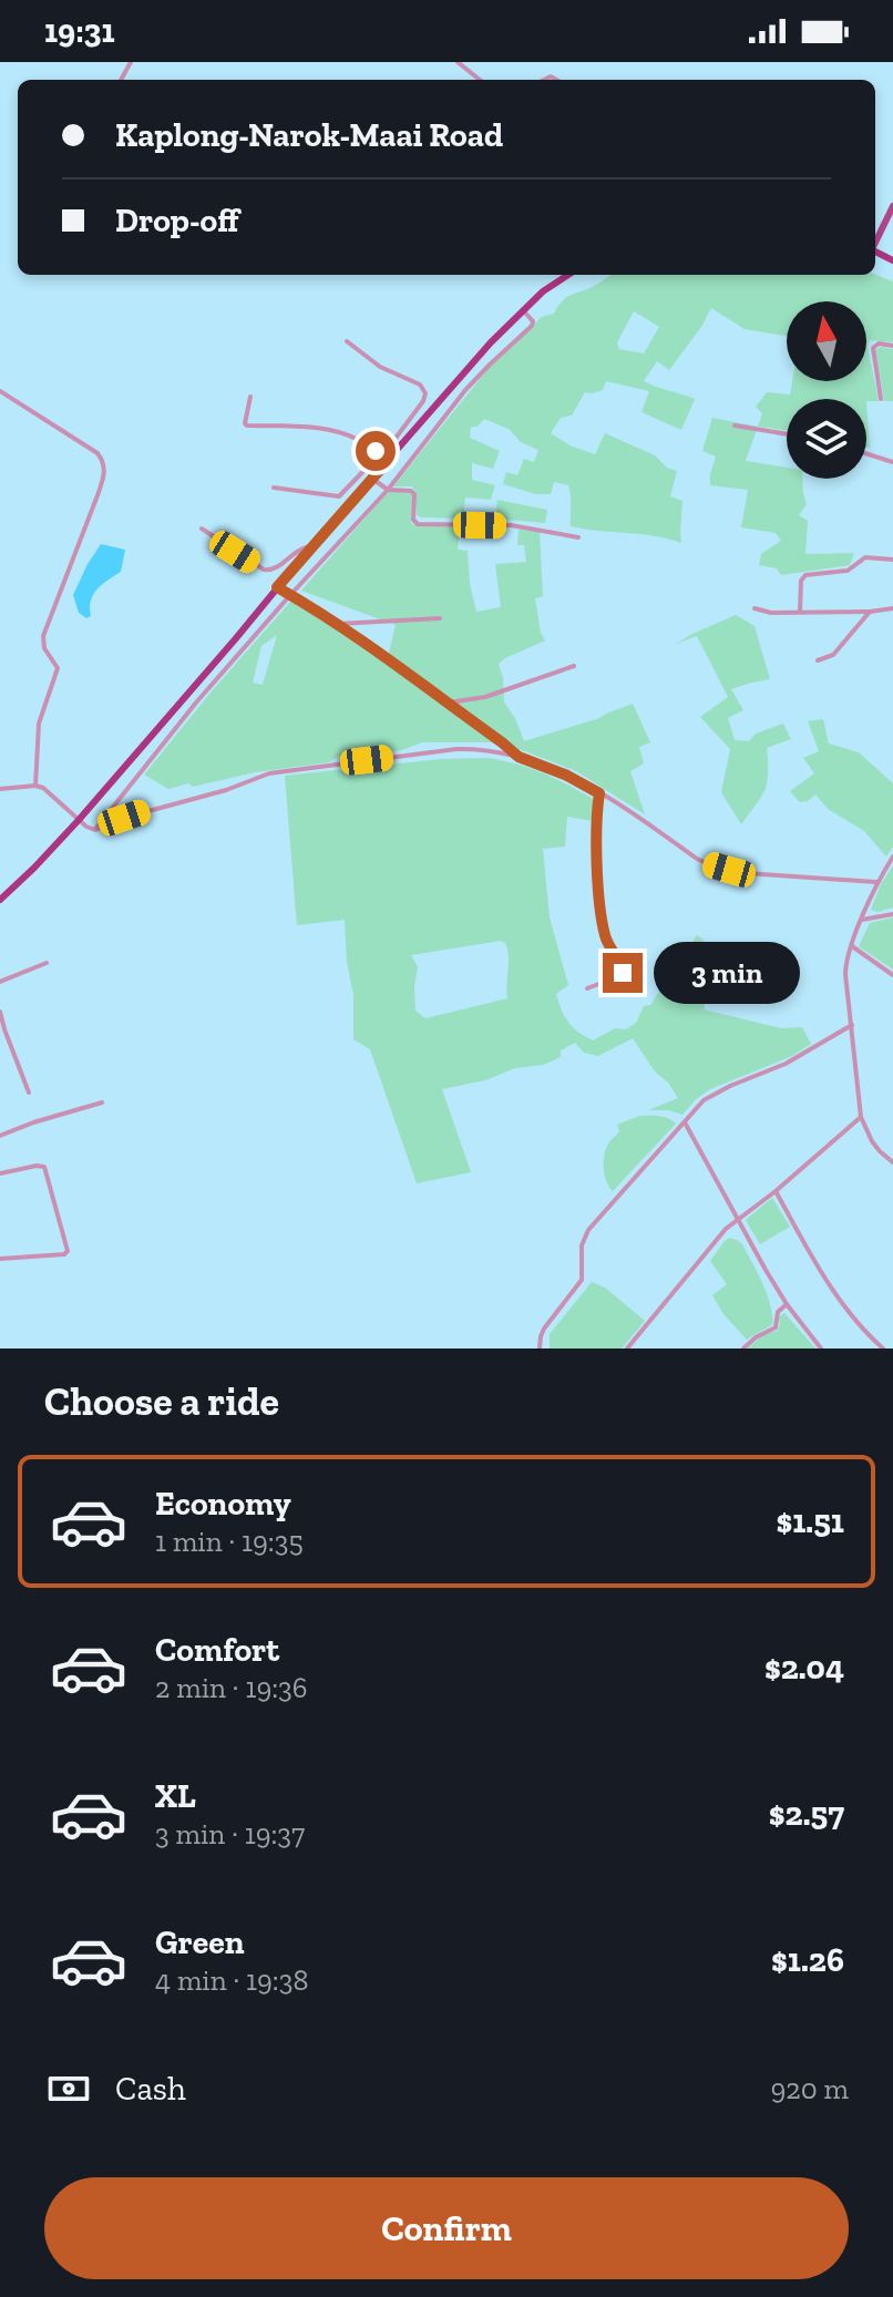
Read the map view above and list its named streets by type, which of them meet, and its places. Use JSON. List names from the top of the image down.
{
  "north": "top",
  "page": {
    "status": "19:31",
    "banner": ["Kaplong-Narok-Maai Road", "Drop-off"],
    "bubble": "3 min",
    "heading": "Choose a ride",
    "list": [
      {
        "name": "Economy",
        "note": "1 min · 19:35",
        "value": "$1.51"
      },
      {
        "name": "Comfort",
        "note": "2 min · 19:36",
        "value": "$2.04"
      },
      {
        "name": "XL",
        "note": "3 min · 19:37",
        "value": "$2.57"
      },
      {
        "name": "Green",
        "note": "4 min · 19:38",
        "value": "$1.26"
      }
    ],
    "pay": ["Cash", "920 m"],
    "buttons": "Confirm"
  }
}
